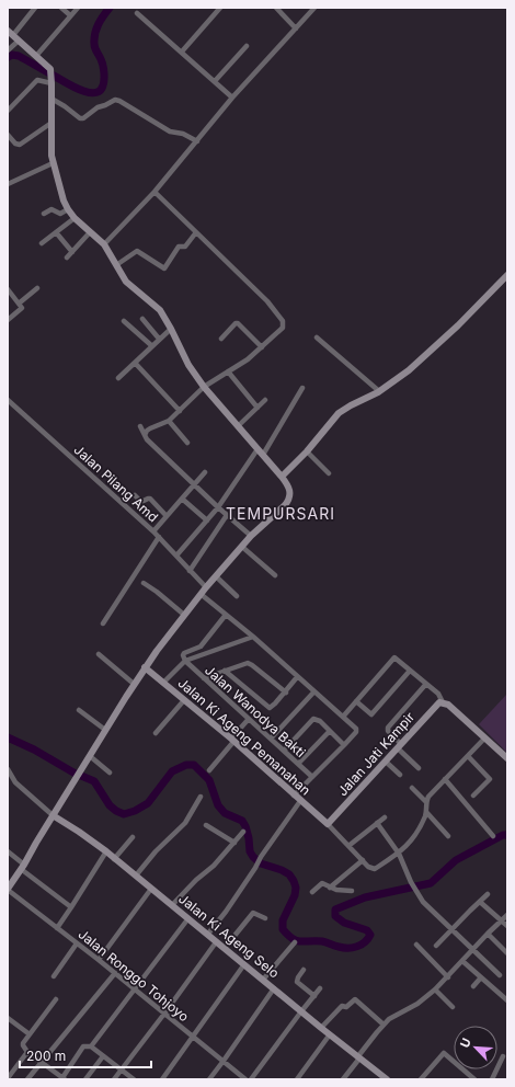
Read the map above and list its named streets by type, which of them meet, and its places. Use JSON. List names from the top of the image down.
{
  "streets": {
    "street": [
      "Jalan Pilang Amd",
      "Jalan Wanodya Bakti",
      "Jalan Ki Ageng Pemanahan",
      "Jalan Jati Kampir",
      "Jalan Ki Ageng Selo",
      "Jalan Ronggo Tohjoyo"
    ]
  },
  "crossings": [
    ["Jalan Ki Ageng Pemanahan", "Jalan Jati Kampir"]
  ],
  "districts": ["TEMPURSARI"],
  "scale_bar": "200 m",
  "north": "top left"
}
